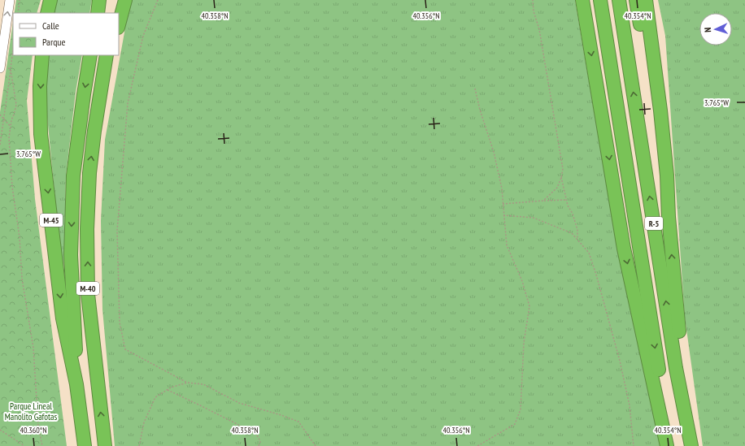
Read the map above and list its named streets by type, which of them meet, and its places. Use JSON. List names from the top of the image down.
{
  "streets": {
    "highway": ["M-45", "R-5", "M-40"]
  },
  "crossings": [
    ["M-45", "M-40"]
  ],
  "parks": ["Parque Lineal Manolito Gafotas"],
  "legend": ["Calle", "Parque"],
  "north": "left",
  "coordinates": [
    "40.358°N",
    "40.356°N",
    "40.354°N",
    "3.765°W",
    "40.360°N"
  ]
}
